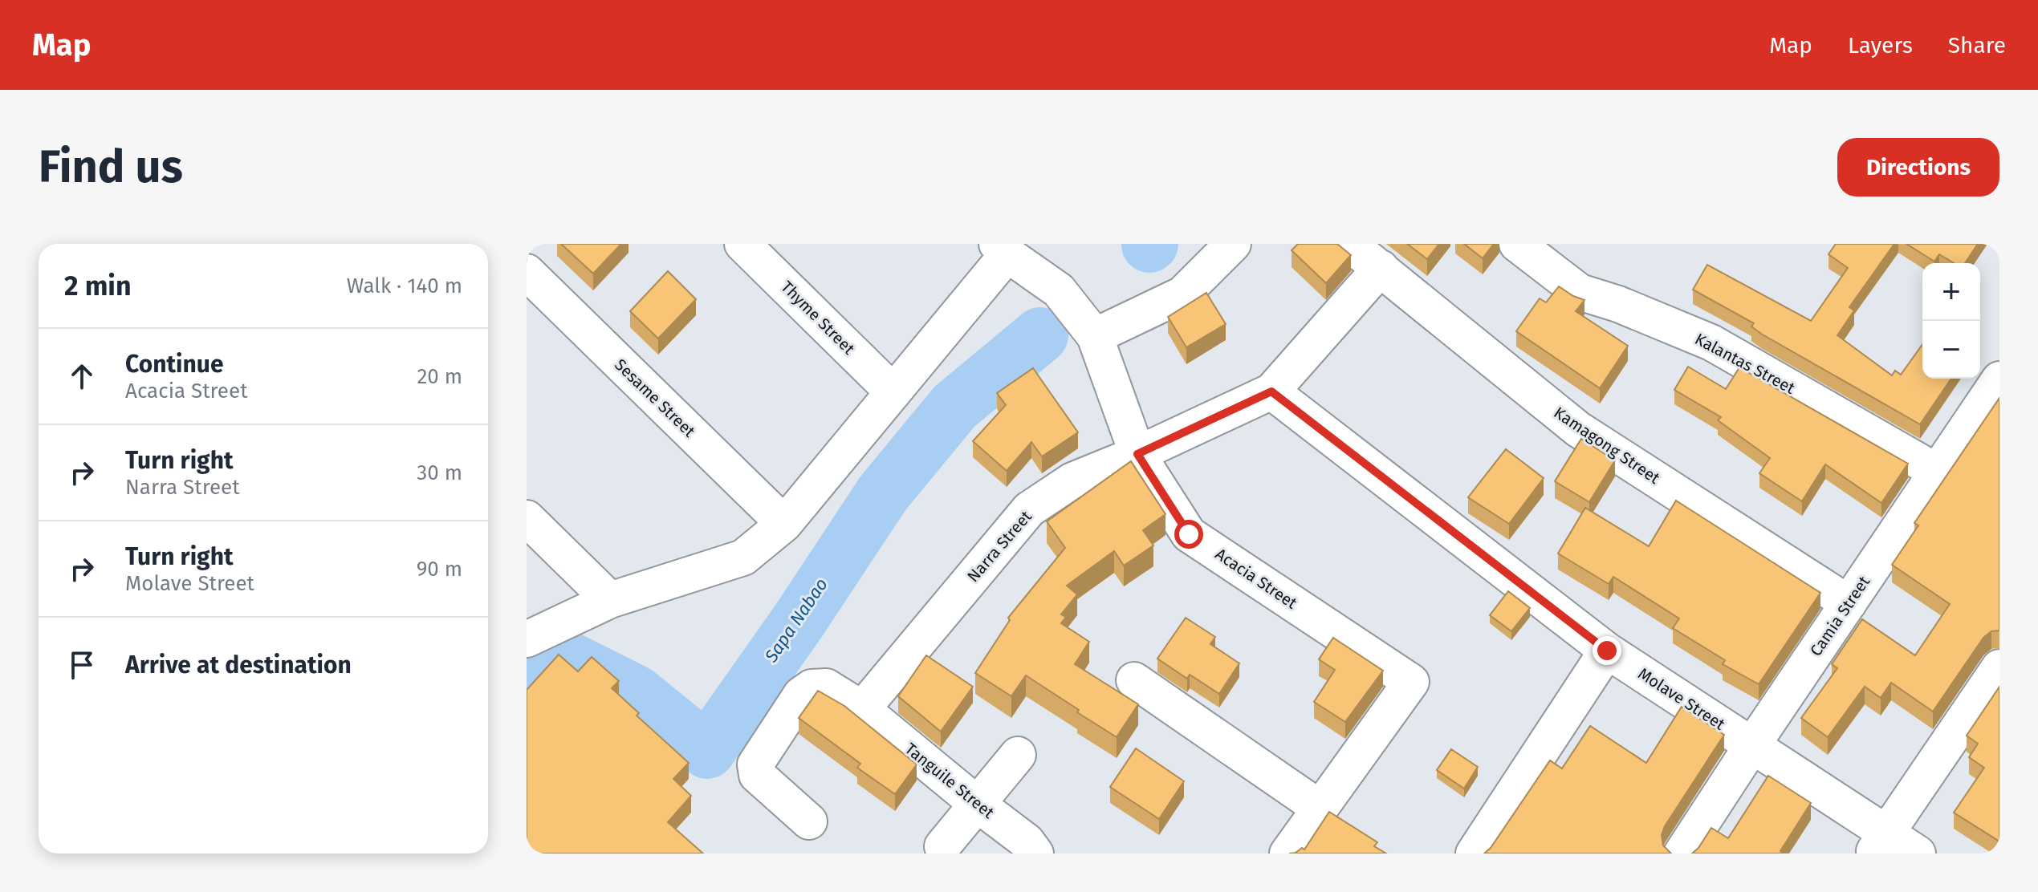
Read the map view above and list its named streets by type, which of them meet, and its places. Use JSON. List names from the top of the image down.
{
  "streets": {
    "street": [
      "Thyme Street",
      "Kalantas Street",
      "Sesame Street",
      "Kamagong Street",
      "Narra Street",
      "Acacia Street",
      "Camia Street",
      "Molave Street",
      "Tanguile Street"
    ]
  },
  "crossings": [
    ["Kalantas Street", "Camia Street"],
    ["Kamagong Street", "Narra Street"],
    ["Kamagong Street", "Camia Street"],
    ["Narra Street", "Acacia Street"],
    ["Narra Street", "Molave Street"],
    ["Narra Street", "Tanguile Street"],
    ["Camia Street", "Molave Street"]
  ],
  "water": ["Sapa Nabao"],
  "page": {
    "header": "Map",
    "nav": ["Map", "Layers", "Share"],
    "buttons": "Directions",
    "title": "Find us",
    "heading": ["2 min", "Walk · 140 m"],
    "map_buttons": ["+", "−"],
    "list": [
      ["Continue", "Acacia Street", "20 m"],
      ["Turn right", "Narra Street", "30 m"],
      ["Turn right", "Molave Street", "90 m"],
      "Arrive at destination"
    ]
  }
}
